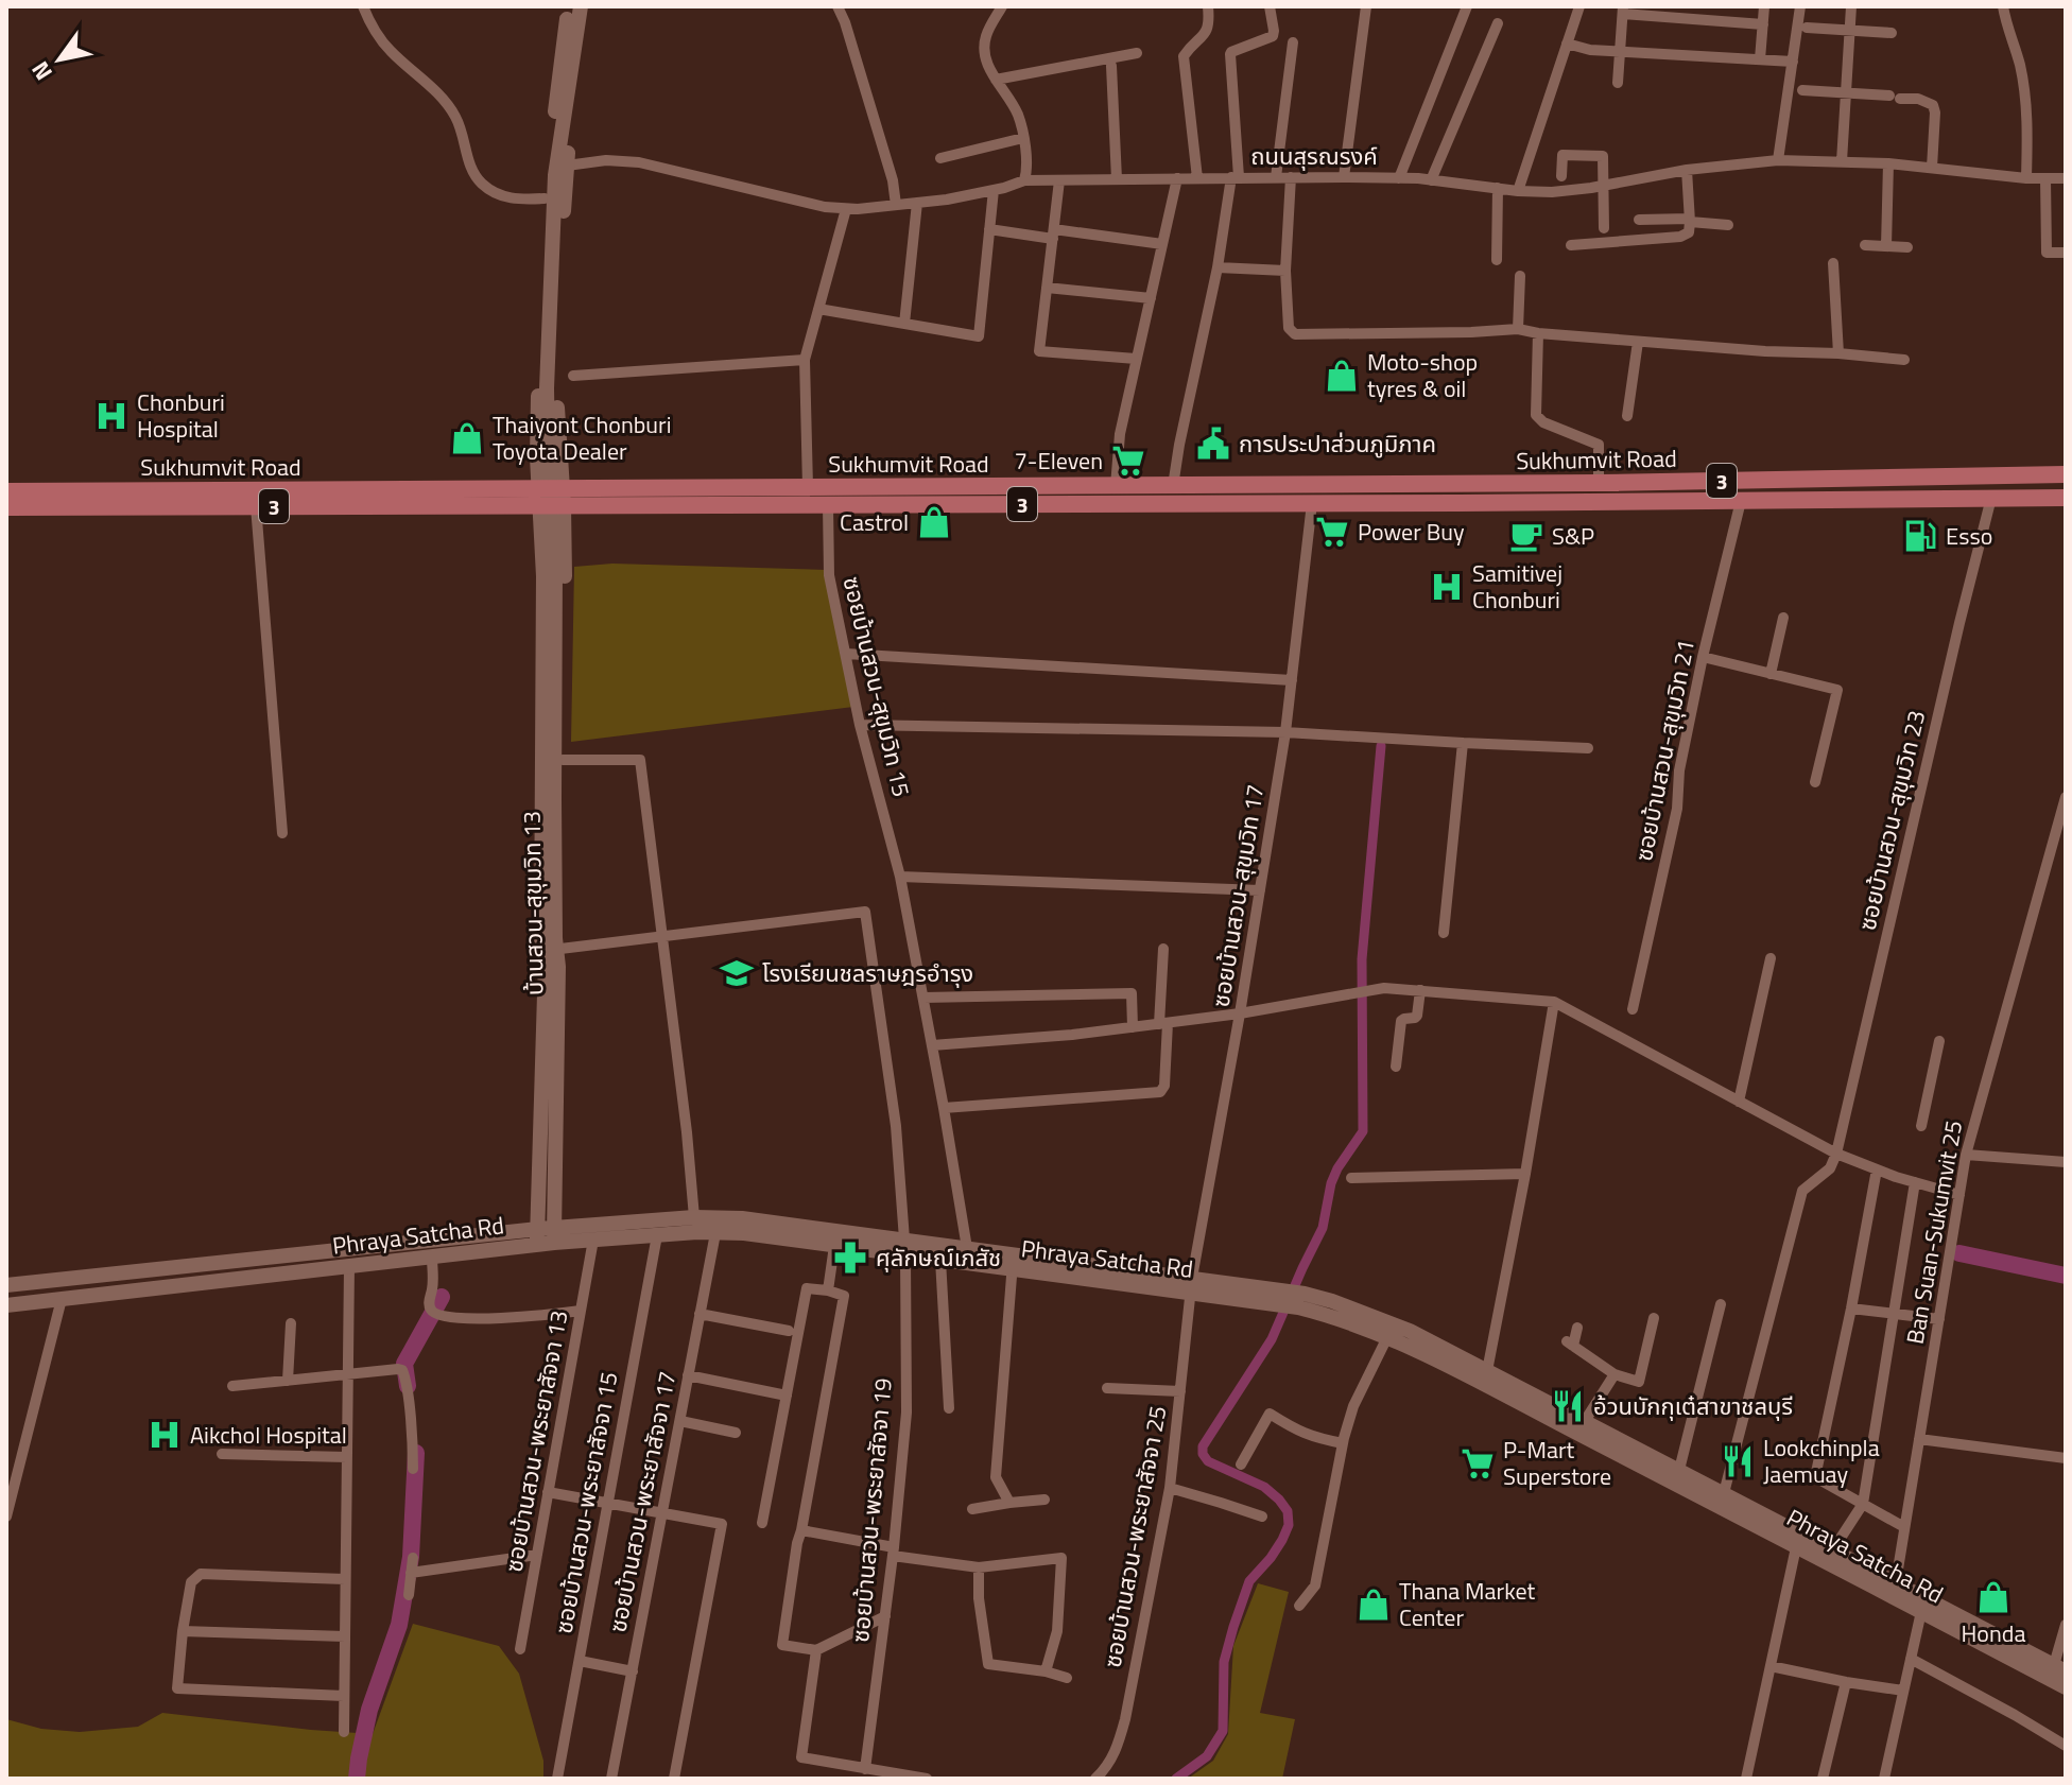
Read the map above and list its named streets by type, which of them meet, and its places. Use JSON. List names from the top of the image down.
{
  "streets": {
    "main road": [
      "Sukhumvit Road",
      "3",
      "บ้านสวน-สุขุมวิท 13",
      "Phraya Satcha Rd"
    ],
    "street": [
      "ถนนสุรณรงค์",
      "ซอยบ้านสวน-สุขุมวิท 15",
      "ซอยบ้านสวน-สุขุมวิท 21",
      "ซอยบ้านสวน-สุขุมวิท 23",
      "ซอยบ้านสวน-สุขุมวิท 17",
      "Ban Suan-Sukumvit 25",
      "ซอยบ้านสวน-พระยาสัจจา 13",
      "ซอยบ้านสวน-พระยาสัจจา 17",
      "ซอยบ้านสวน-พระยาสัจจา 15",
      "ซอยบ้านสวน-พระยาสัจจา 19",
      "ซอยบ้านสวน-พระยาสัจจา 25"
    ]
  },
  "crossings": [
    ["Sukhumvit Road", "ซอยบ้านสวน-สุขุมวิท 15"],
    ["Sukhumvit Road", "ซอยบ้านสวน-สุขุมวิท 21"],
    ["Sukhumvit Road", "ซอยบ้านสวน-สุขุมวิท 23"],
    ["Sukhumvit Road", "ซอยบ้านสวน-สุขุมวิท 17"],
    ["ซอยบ้านสวน-สุขุมวิท 15", "Phraya Satcha Rd"],
    ["ซอยบ้านสวน-สุขุมวิท 17", "Phraya Satcha Rd"],
    ["ซอยบ้านสวน-สุขุมวิท 17", "ซอยบ้านสวน-พระยาสัจจา 25"],
    ["บ้านสวน-สุขุมวิท 13", "Phraya Satcha Rd"],
    ["Ban Suan-Sukumvit 25", "Phraya Satcha Rd"],
    ["Phraya Satcha Rd", "ซอยบ้านสวน-พระยาสัจจา 13"],
    ["Phraya Satcha Rd", "ซอยบ้านสวน-พระยาสัจจา 17"],
    ["Phraya Satcha Rd", "ซอยบ้านสวน-พระยาสัจจา 15"],
    ["Phraya Satcha Rd", "ซอยบ้านสวน-พระยาสัจจา 19"],
    ["Phraya Satcha Rd", "ซอยบ้านสวน-พระยาสัจจา 25"]
  ],
  "places": {
    "shop": [
      "Moto-shop tyres & oil",
      "Thaiyont Chonburi Toyota Dealer",
      "Castrol",
      "Honda",
      "Thana Market Center"
    ],
    "hospital": ["Chonburi Hospital", "Samitivej Chonburi", "Aikchol Hospital"],
    "public building": ["การประปาส่วนภูมิภาค"],
    "supermarket": ["7-Eleven", "Power Buy", "P-Mart Superstore"],
    "cafe": ["S&P"],
    "fuel station": ["Esso"],
    "school or university": ["โรงเรียนชลราษฎรอำรุง"],
    "pharmacy": ["ศุลักษณ์เภสัช"],
    "restaurant": ["อ้วนบักกุเต๋สาขาชลบุรี", "Lookchinpla Jaemuay"]
  },
  "north": "bottom left"
}
